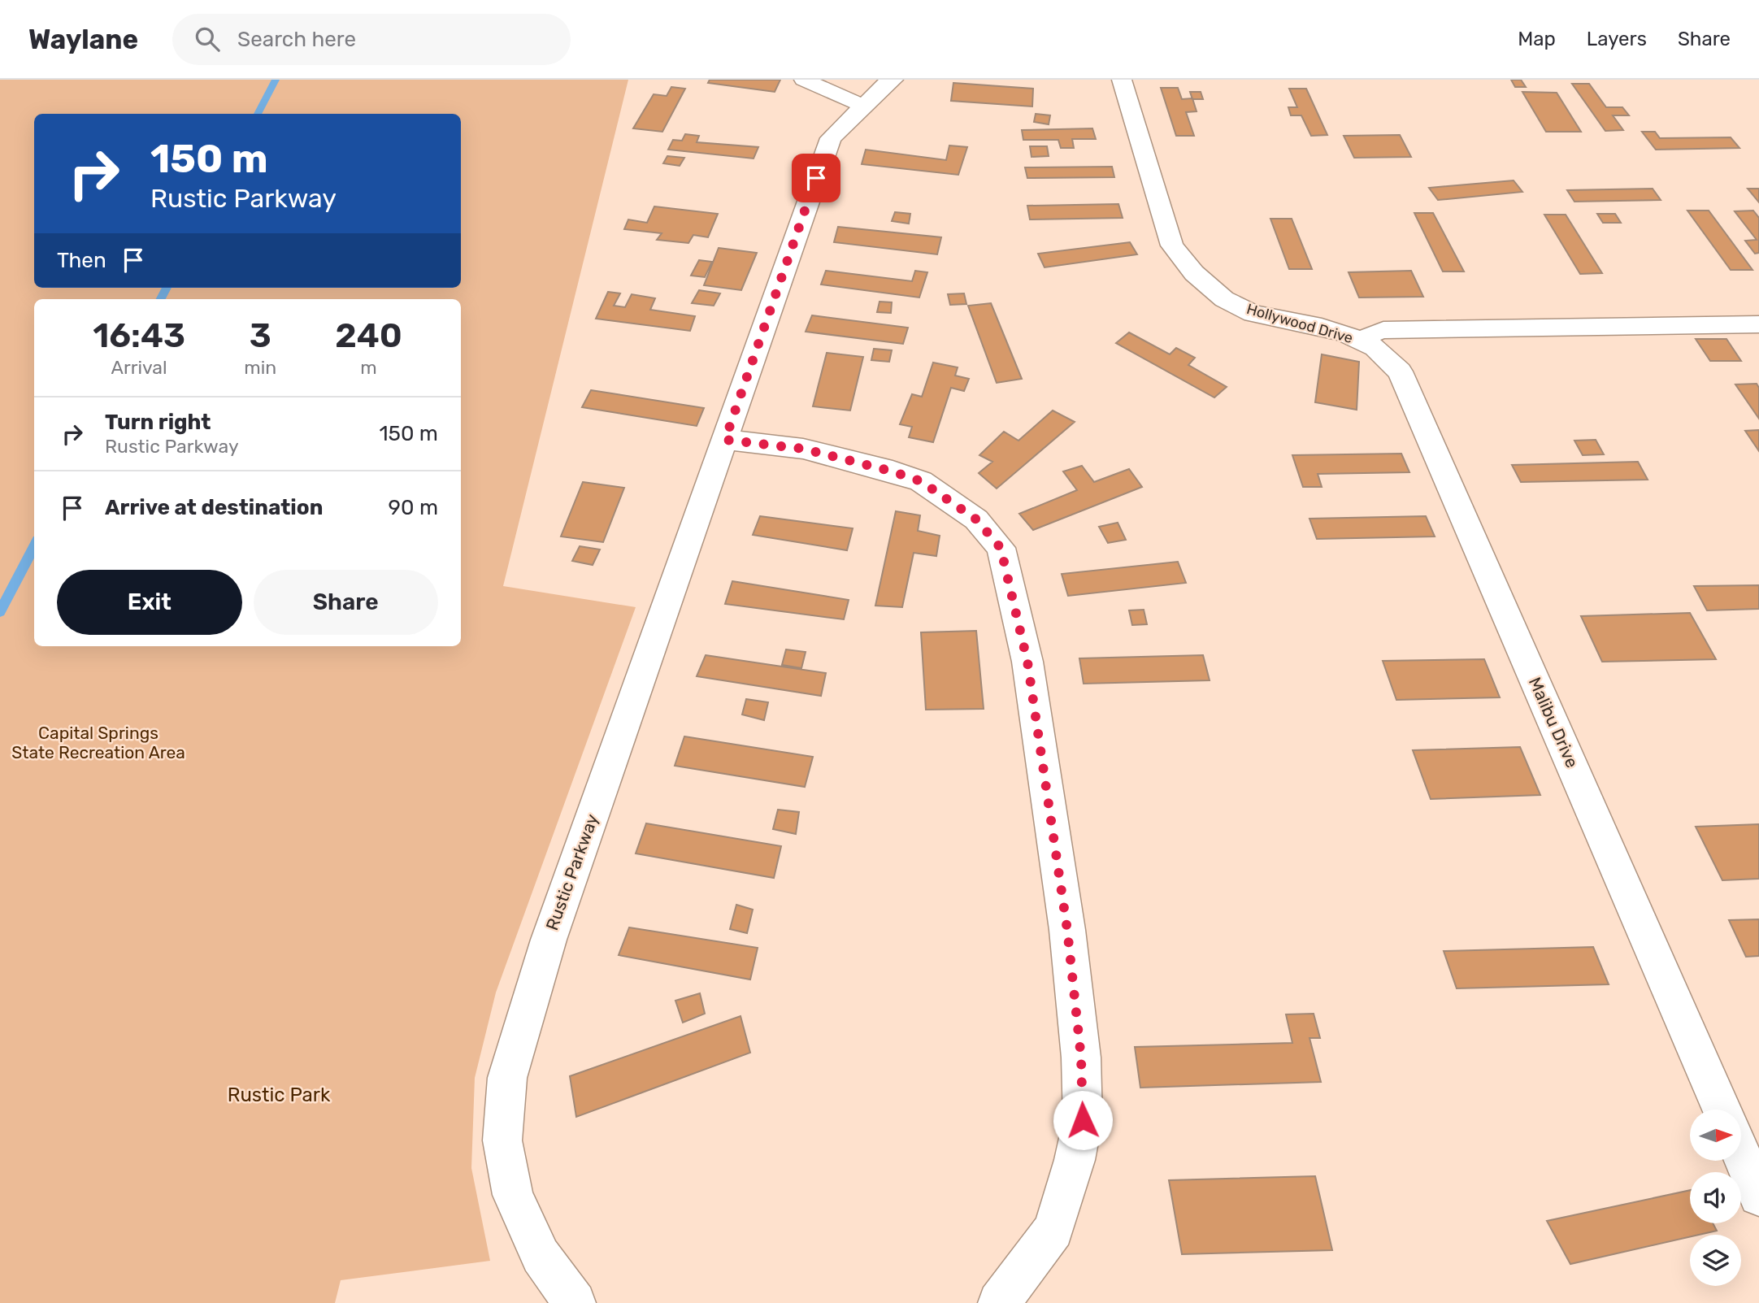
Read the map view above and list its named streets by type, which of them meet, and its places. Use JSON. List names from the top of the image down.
{
  "streets": {
    "street": ["Hollywood Drive", "Malibu Drive", "Rustic Parkway"]
  },
  "crossings": [
    ["Hollywood Drive", "Malibu Drive"]
  ],
  "parks": ["Capital Springs State Recreation Area", "Rustic Park"],
  "north": "right",
  "page": {
    "header": "Waylane",
    "search": "Search here",
    "nav": ["Map", "Layers", "Share"],
    "turn": ["150 m", "Rustic Parkway"],
    "then": "Then",
    "eta": [
      "16:43",
      "Arrival",
      "3",
      "min",
      "240",
      "m"
    ],
    "list": [
      {
        "name": "Turn right",
        "note": "Rustic Parkway",
        "value": "150 m"
      },
      {
        "name": "Arrive at destination",
        "value": "90 m"
      }
    ],
    "buttons": ["Exit", "Share"]
  }
}
